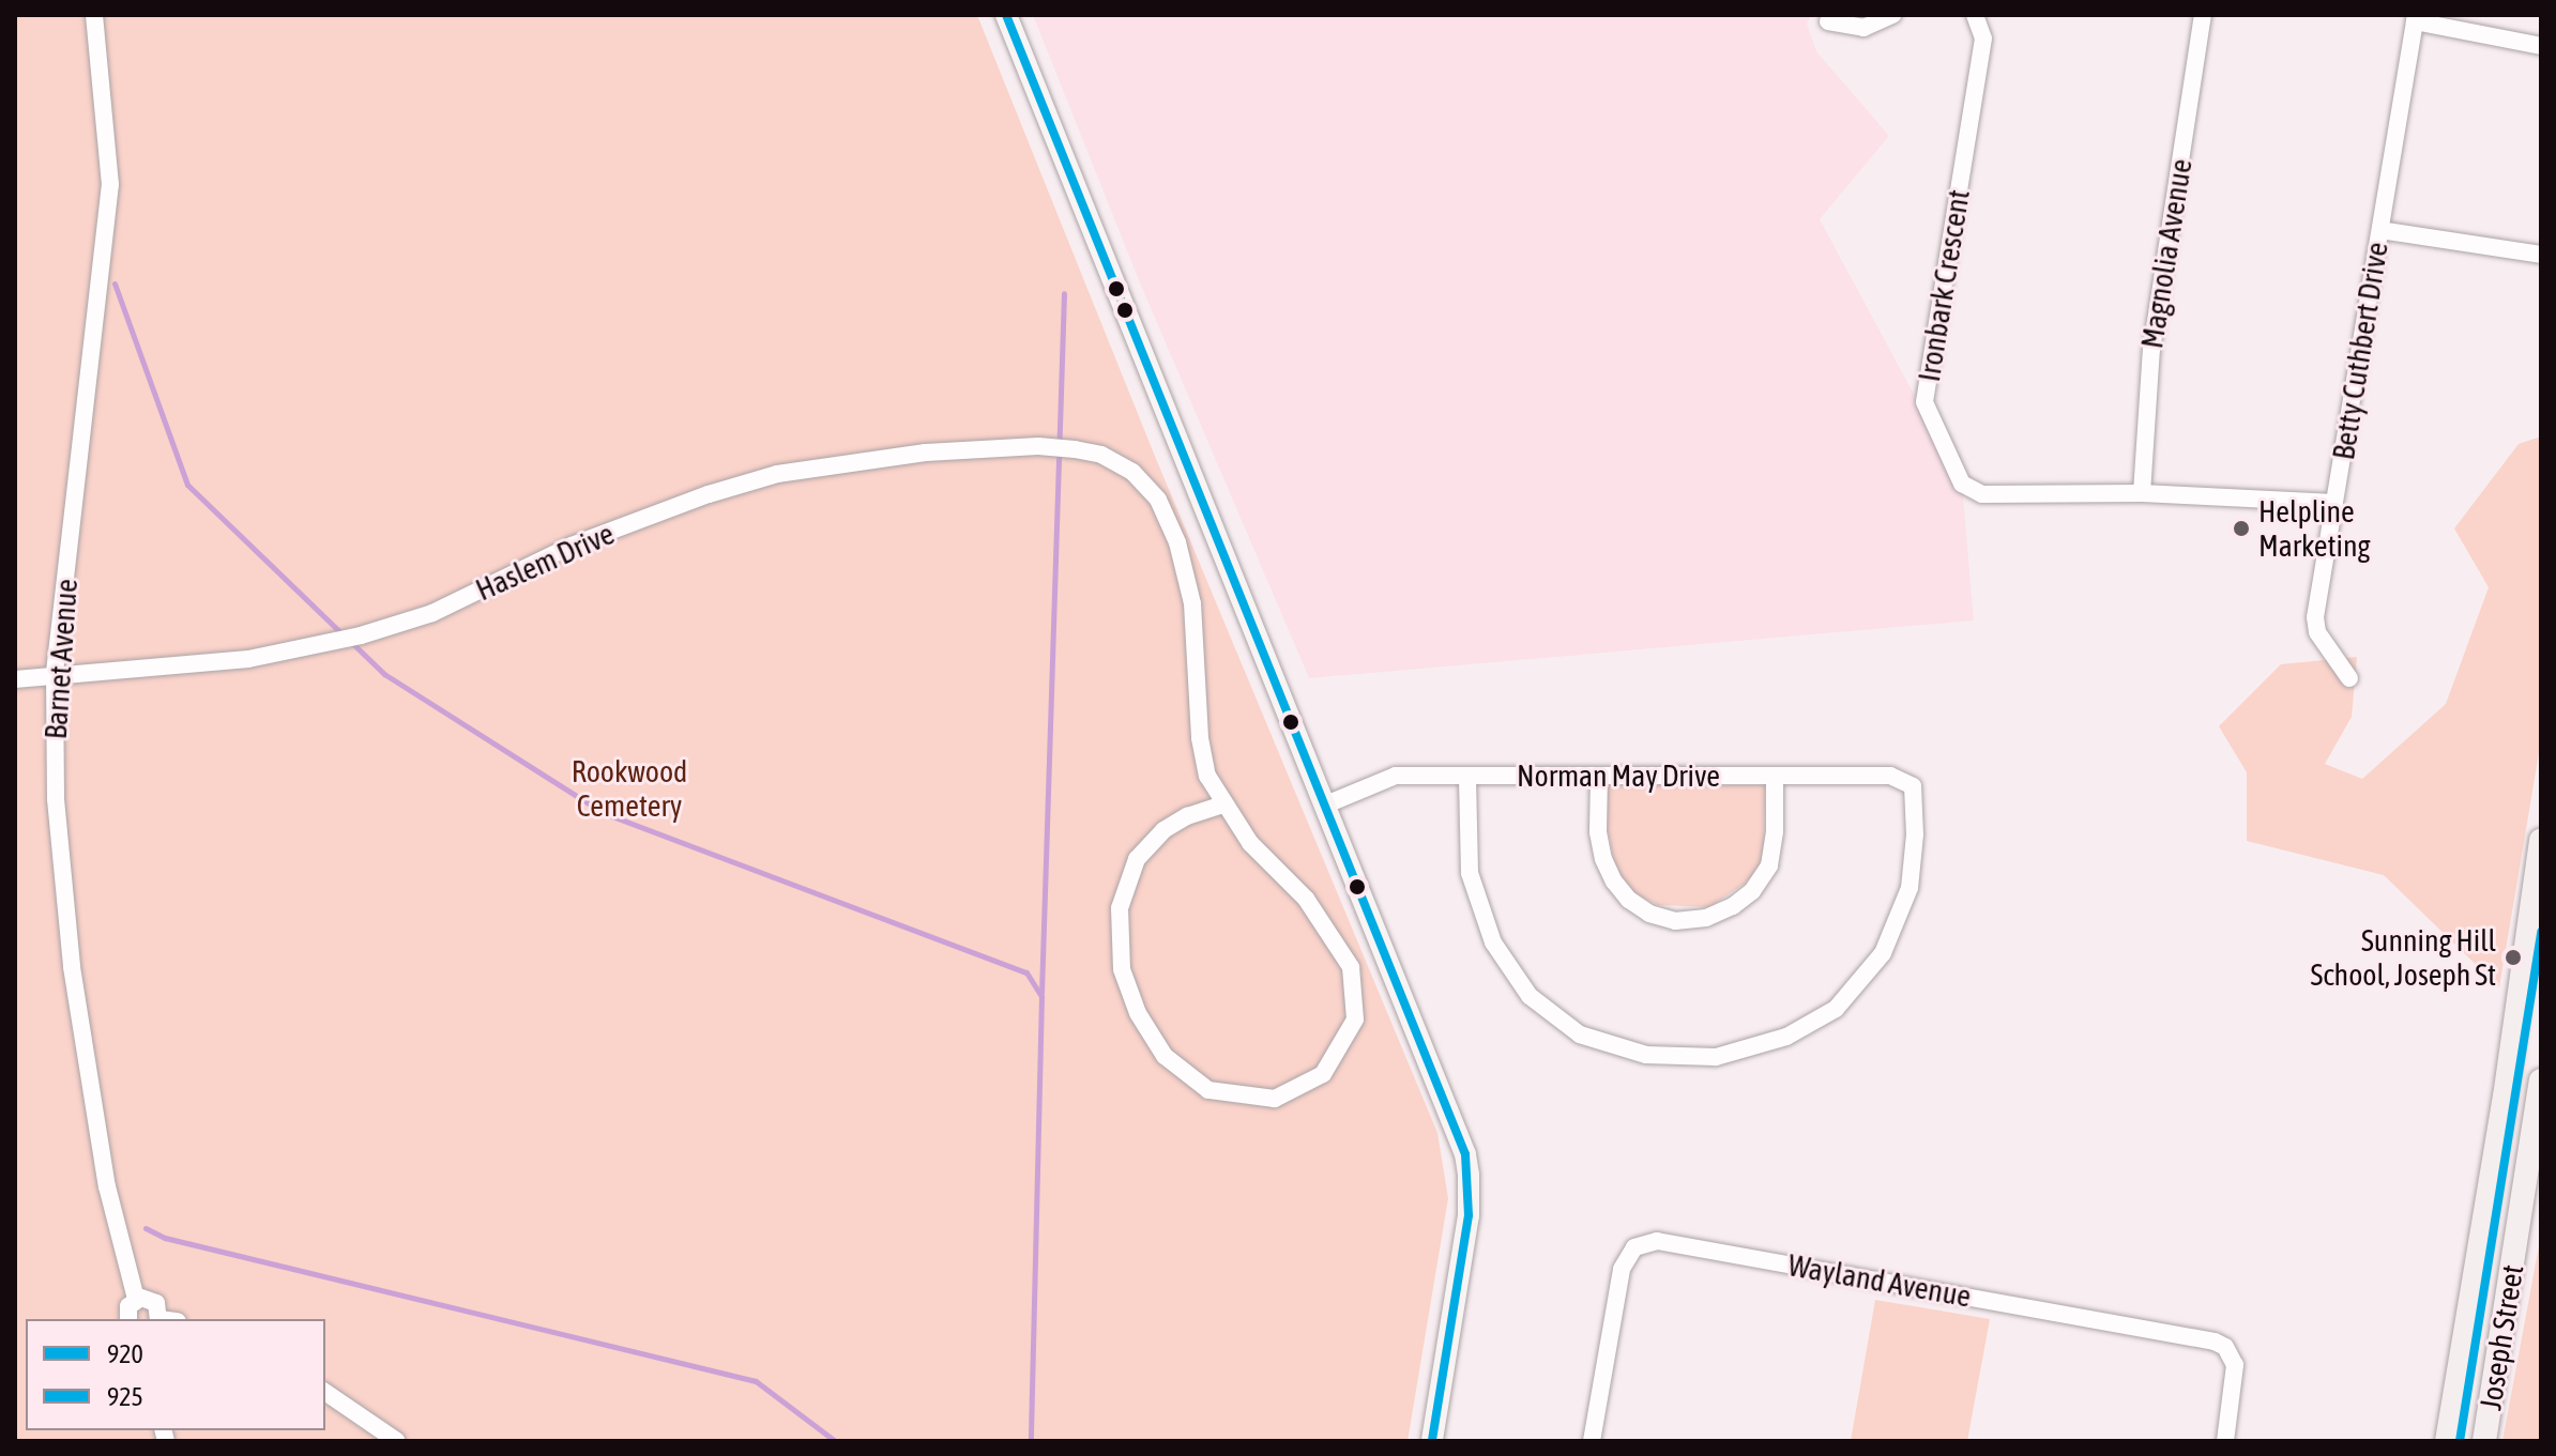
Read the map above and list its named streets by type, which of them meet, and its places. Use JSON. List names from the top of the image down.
{
  "streets": {
    "highway": ["Joseph Street"],
    "street": [
      "Magnolia Avenue",
      "Ironbark Crescent",
      "Betty Cuthbert Drive",
      "Haslem Drive",
      "Barnet Avenue",
      "Norman May Drive",
      "Wayland Avenue"
    ]
  },
  "crossings": [
    ["Magnolia Avenue", "Ironbark Crescent"],
    ["Ironbark Crescent", "Betty Cuthbert Drive"],
    ["Haslem Drive", "Barnet Avenue"]
  ],
  "parks": ["Rookwood Cemetery"],
  "places": ["Helpline Marketing", "Sunning Hill School, Joseph St"],
  "lines": ["transit line 920", "transit line 925"],
  "legend": ["920", "925"]
}
